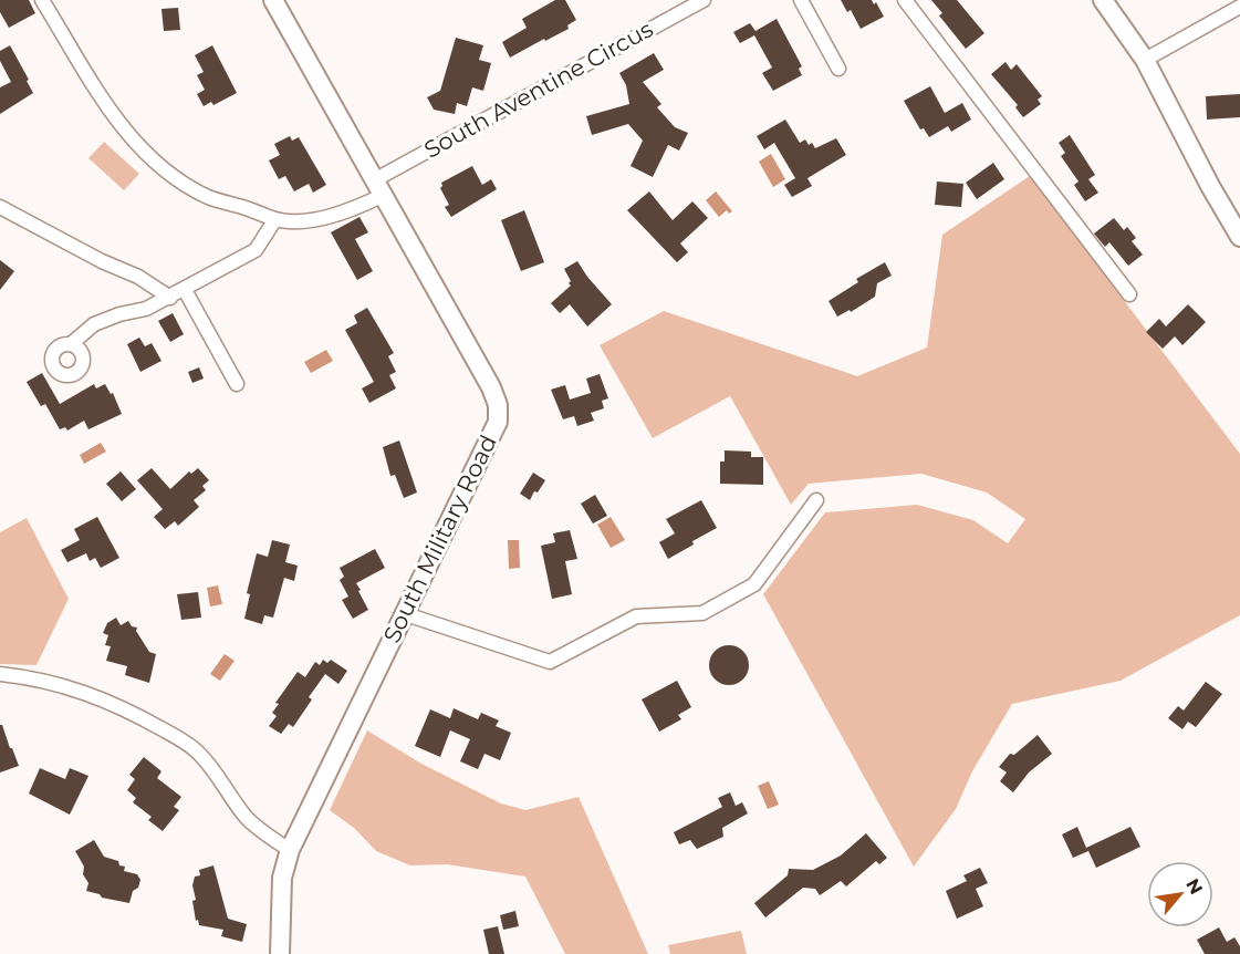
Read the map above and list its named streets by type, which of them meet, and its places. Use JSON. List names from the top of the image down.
{
  "streets": {
    "street": ["South Aventine Circus", "South Military Road"]
  },
  "crossings": [
    ["South Aventine Circus", "South Military Road"]
  ],
  "north": "top right"
}
